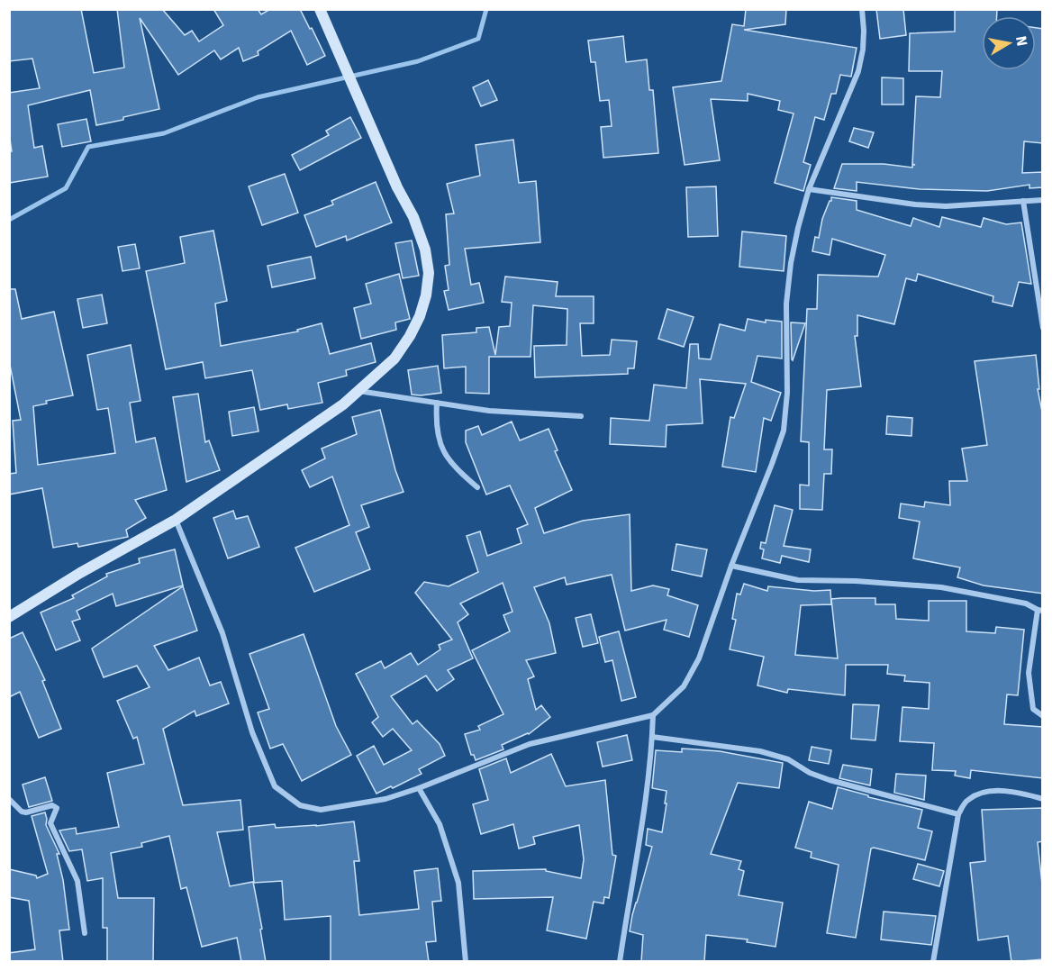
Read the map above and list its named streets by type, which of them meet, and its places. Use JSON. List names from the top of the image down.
{
  "north": "right"
}
